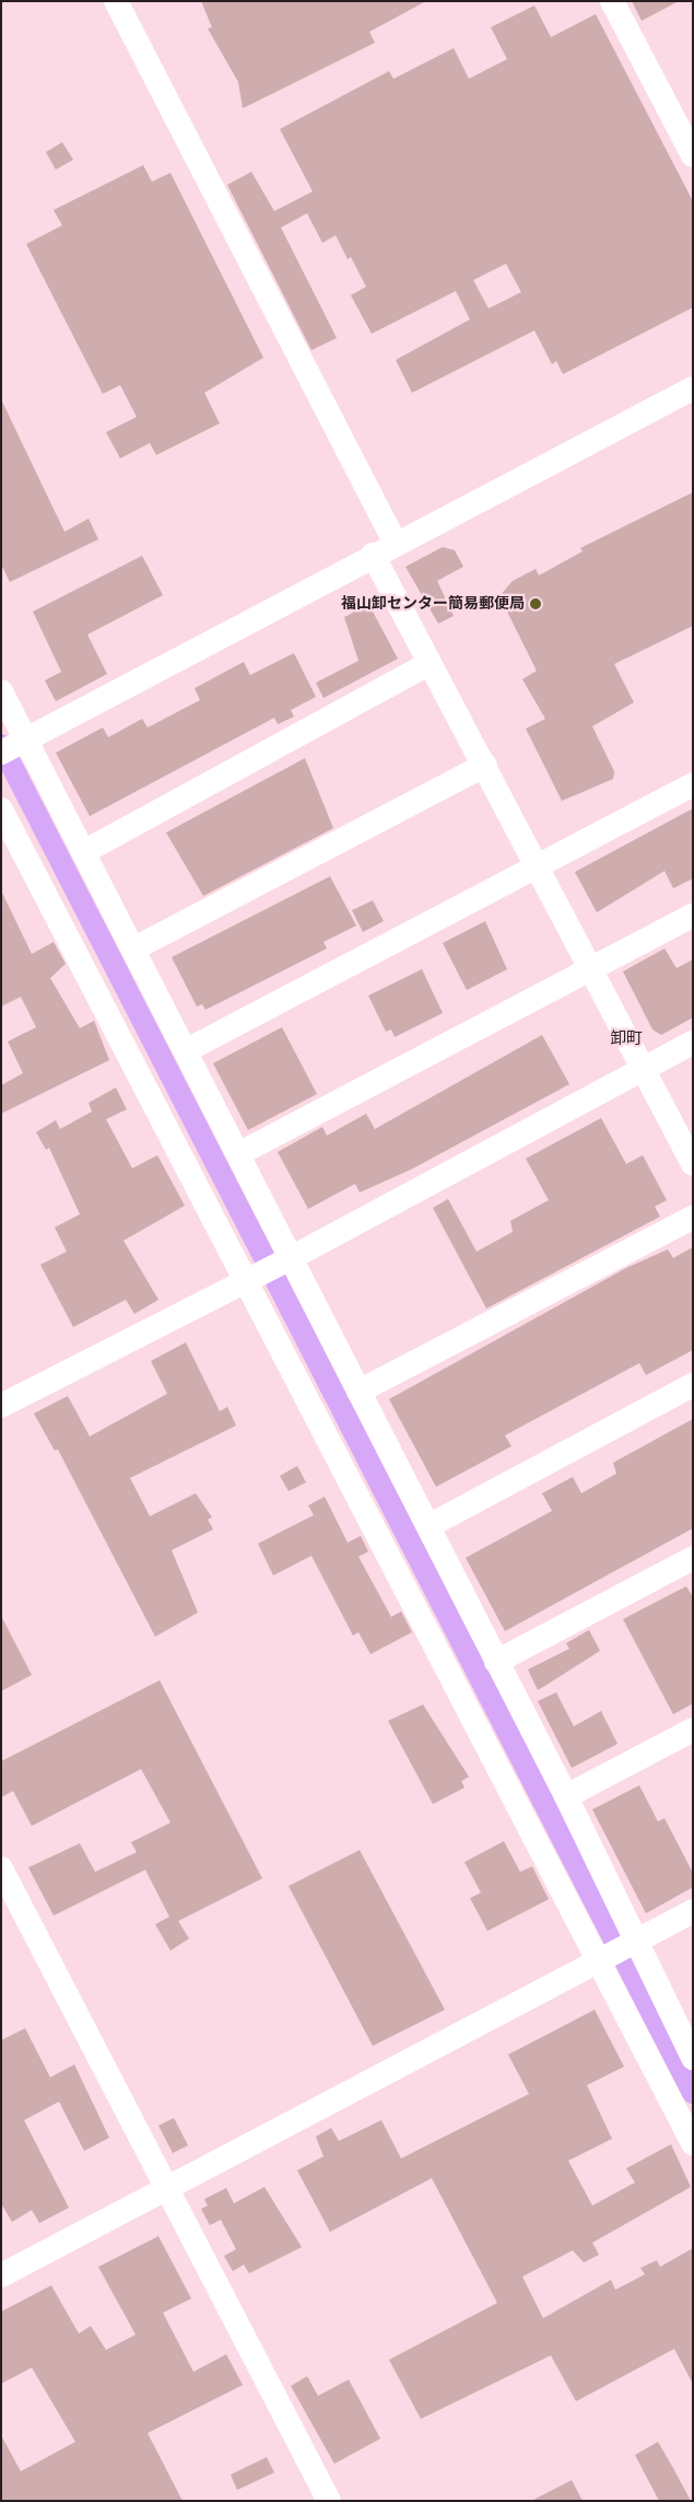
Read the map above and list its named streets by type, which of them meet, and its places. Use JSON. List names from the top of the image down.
{
  "districts": ["卸町"],
  "places": ["福山卸センター簡易郵便局"]
}
